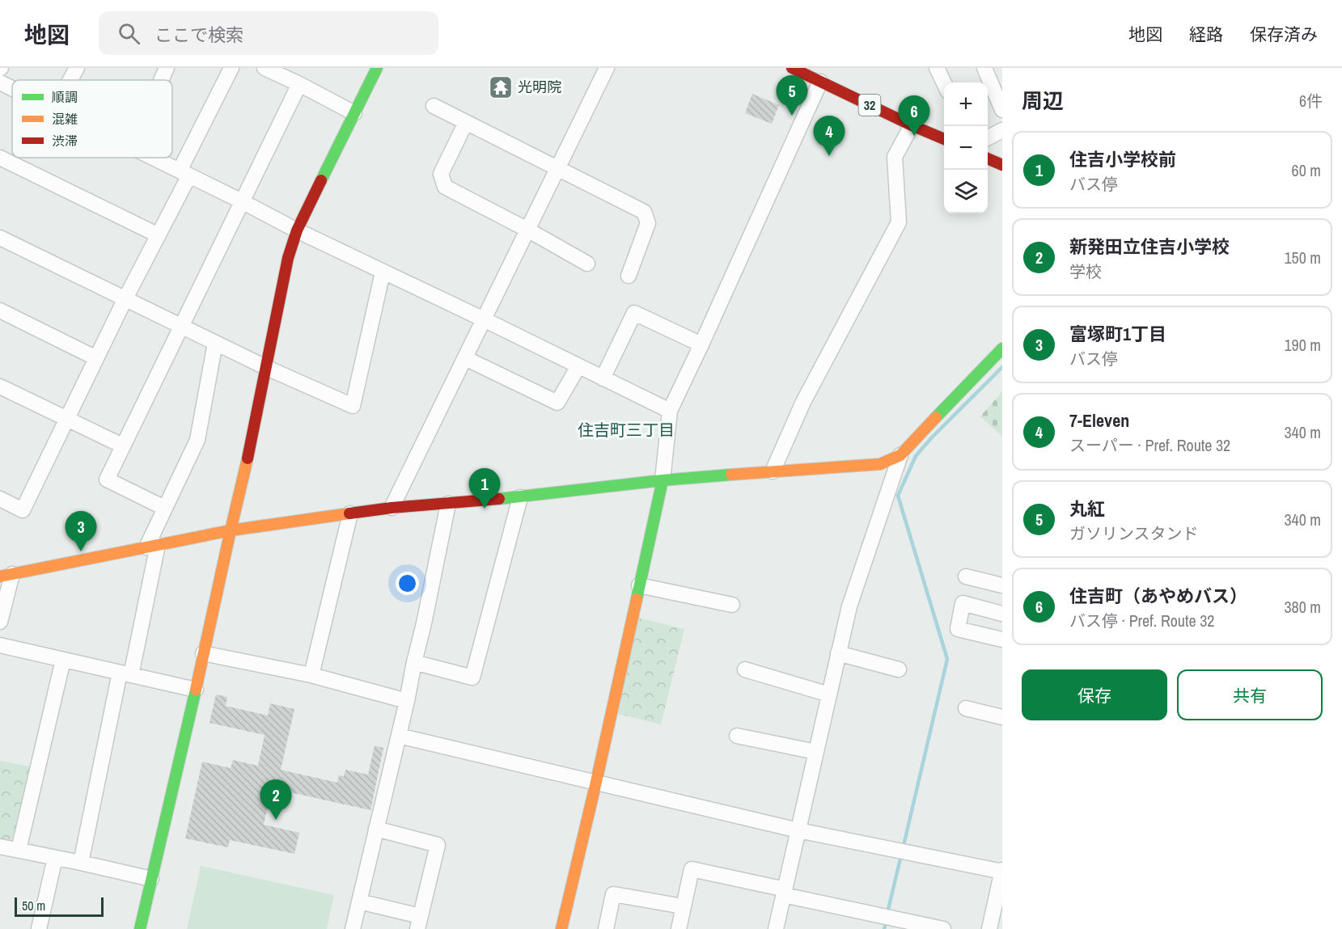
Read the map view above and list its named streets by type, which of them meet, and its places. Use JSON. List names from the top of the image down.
{
  "streets": {
    "street": ["32"]
  },
  "districts": ["住吉町三丁目"],
  "places": {
    "temple": ["光明院"]
  },
  "legend": ["順調", "混雑", "渋滞"],
  "scale_bar": "50 m",
  "page": {
    "header": "地図",
    "search": "ここで検索",
    "nav": ["地図", "経路", "保存済み"],
    "heading": ["周辺", "6件"],
    "pins": [
      "5",
      "6",
      "4",
      "1",
      "3",
      "2"
    ],
    "map_buttons": ["+", "−"],
    "list": [
      {
        "mark": "1",
        "name": "住吉小学校前",
        "note": "バス停",
        "value": "60 m"
      },
      {
        "mark": "2",
        "name": "新発田立住吉小学校",
        "note": "学校",
        "value": "150 m"
      },
      {
        "mark": "3",
        "name": "富塚町1丁目",
        "note": "バス停",
        "value": "190 m"
      },
      {
        "mark": "4",
        "name": "7-Eleven",
        "note": "スーパー · Pref. Route 32",
        "value": "340 m"
      },
      {
        "mark": "5",
        "name": "丸紅",
        "note": "ガソリンスタンド",
        "value": "340 m"
      },
      {
        "mark": "6",
        "name": "住吉町（あやめバス）",
        "note": "バス停 · Pref. Route 32",
        "value": "380 m"
      }
    ],
    "buttons": ["保存", "共有"],
    "scale": "50 m"
  }
}
